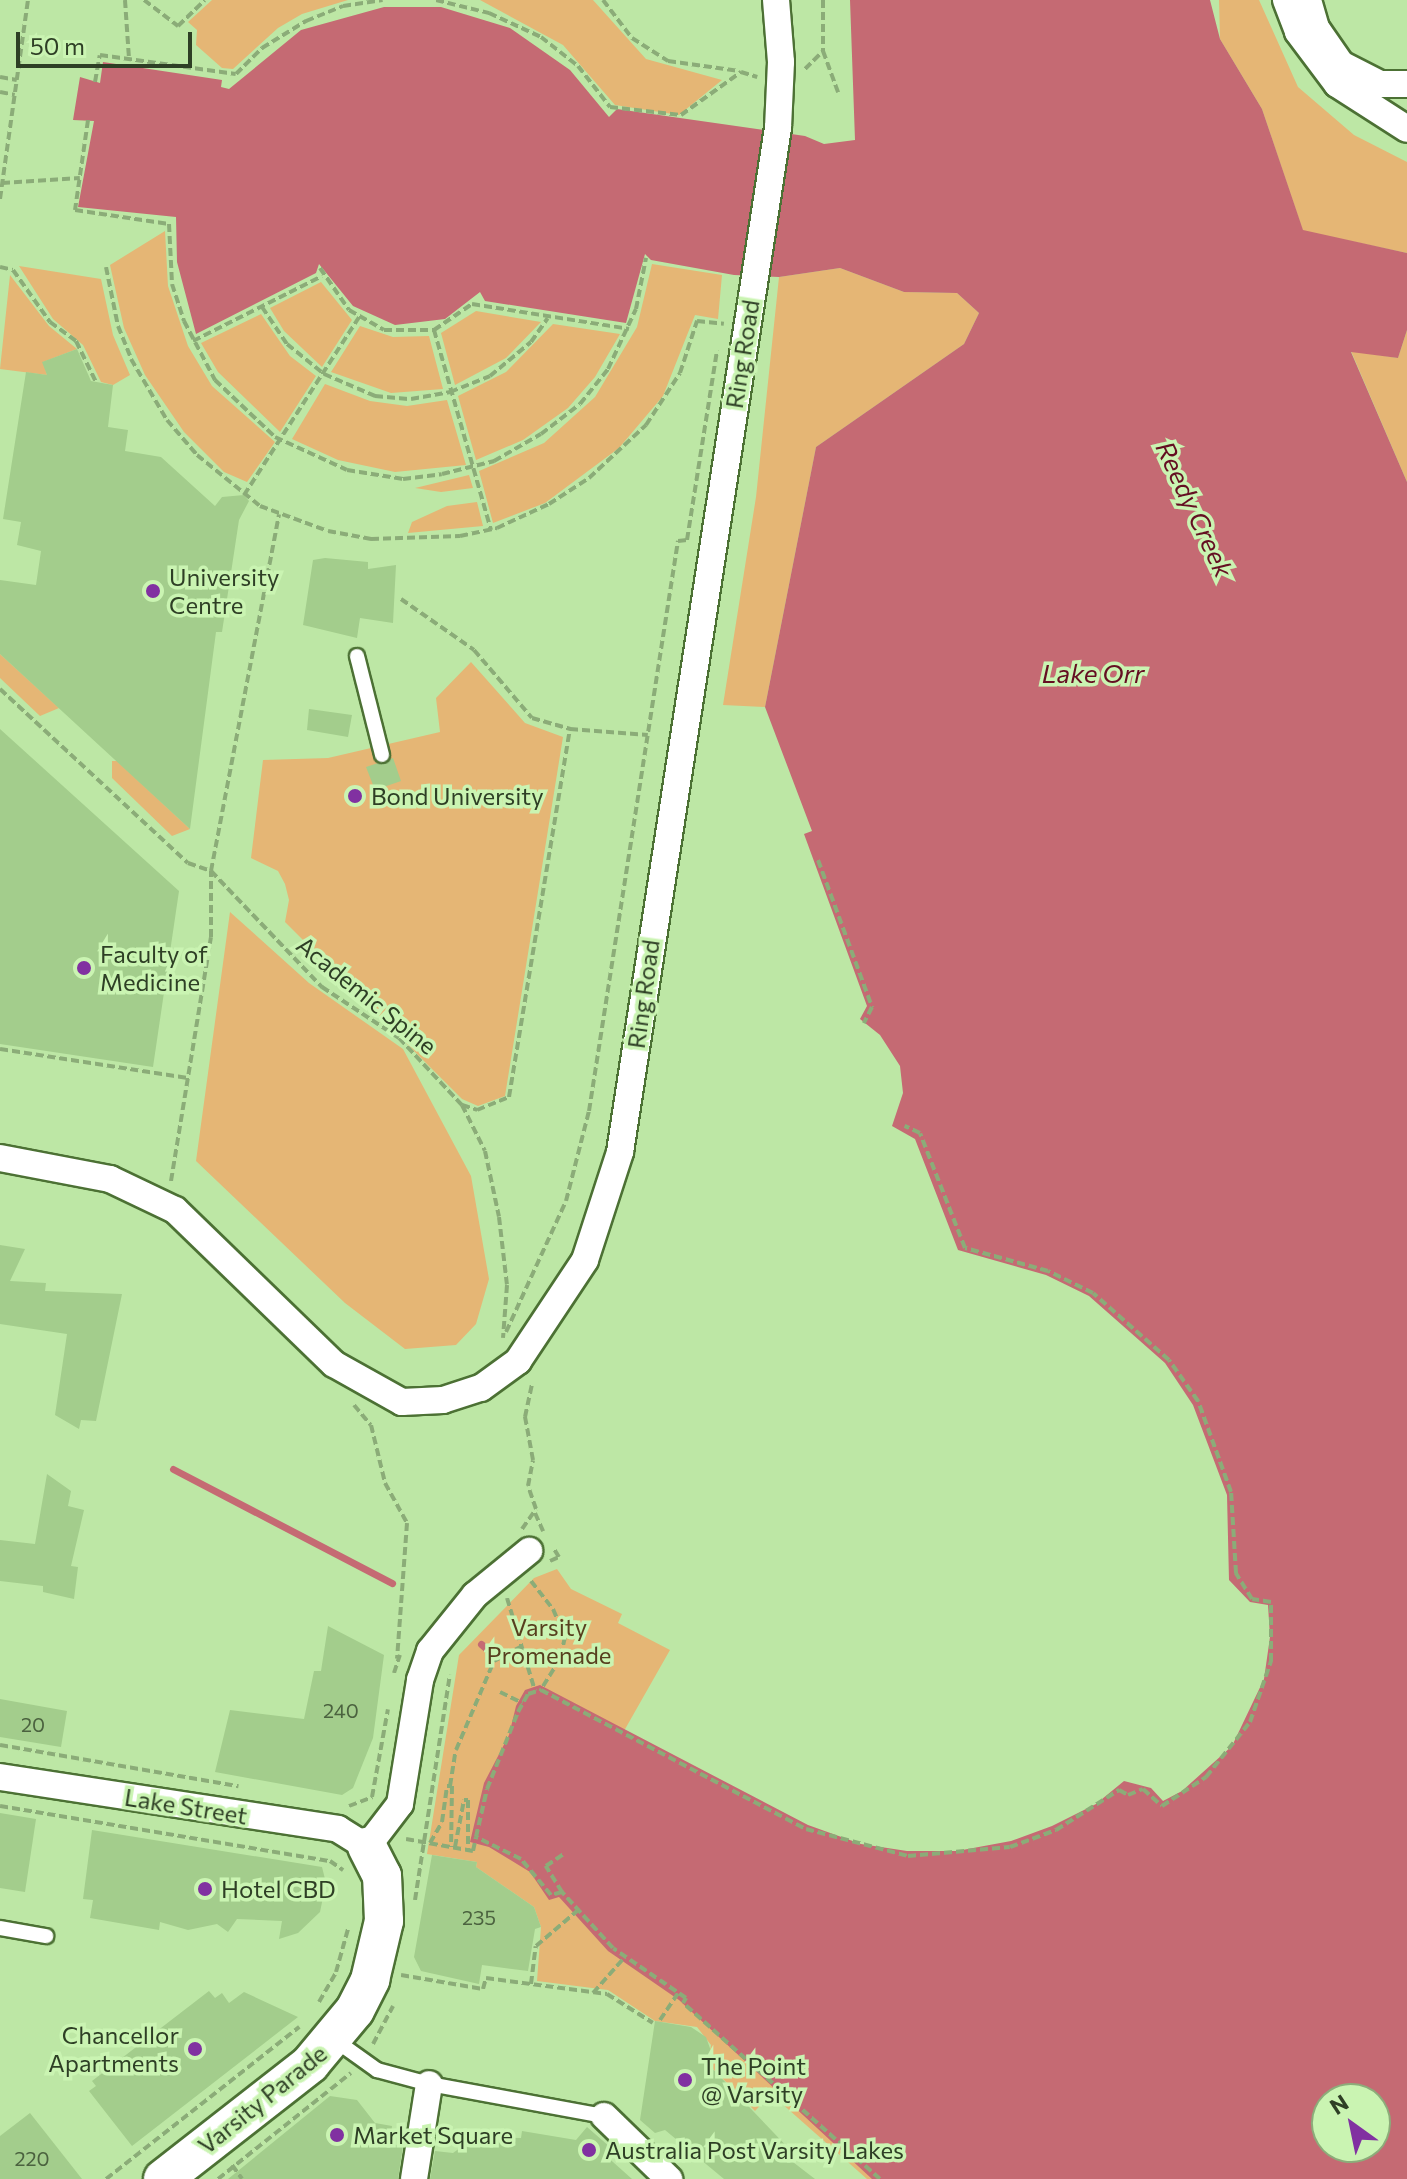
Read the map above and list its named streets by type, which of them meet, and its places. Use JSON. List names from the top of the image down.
{
  "streets": {
    "street": ["Ring Road", "Lake Street", "Varsity Parade"],
    "path": ["Academic Spine"]
  },
  "crossings": [
    ["Ring Road", "Academic Spine"],
    ["Lake Street", "Varsity Parade"]
  ],
  "water": ["Reedy Creek", "Lake Orr"],
  "parks": ["Varsity Promenade"],
  "places": [
    "University Centre",
    "Bond University",
    "Faculty of Medicine",
    "Hotel CBD",
    "Chancellor Apartments",
    "The Point @ Varsity",
    "Market Square",
    "Australia Post Varsity Lakes"
  ],
  "house_numbers": [
    "240",
    "20",
    "235",
    "220"
  ],
  "scale_bar": "50 m",
  "north": "top left"
}
